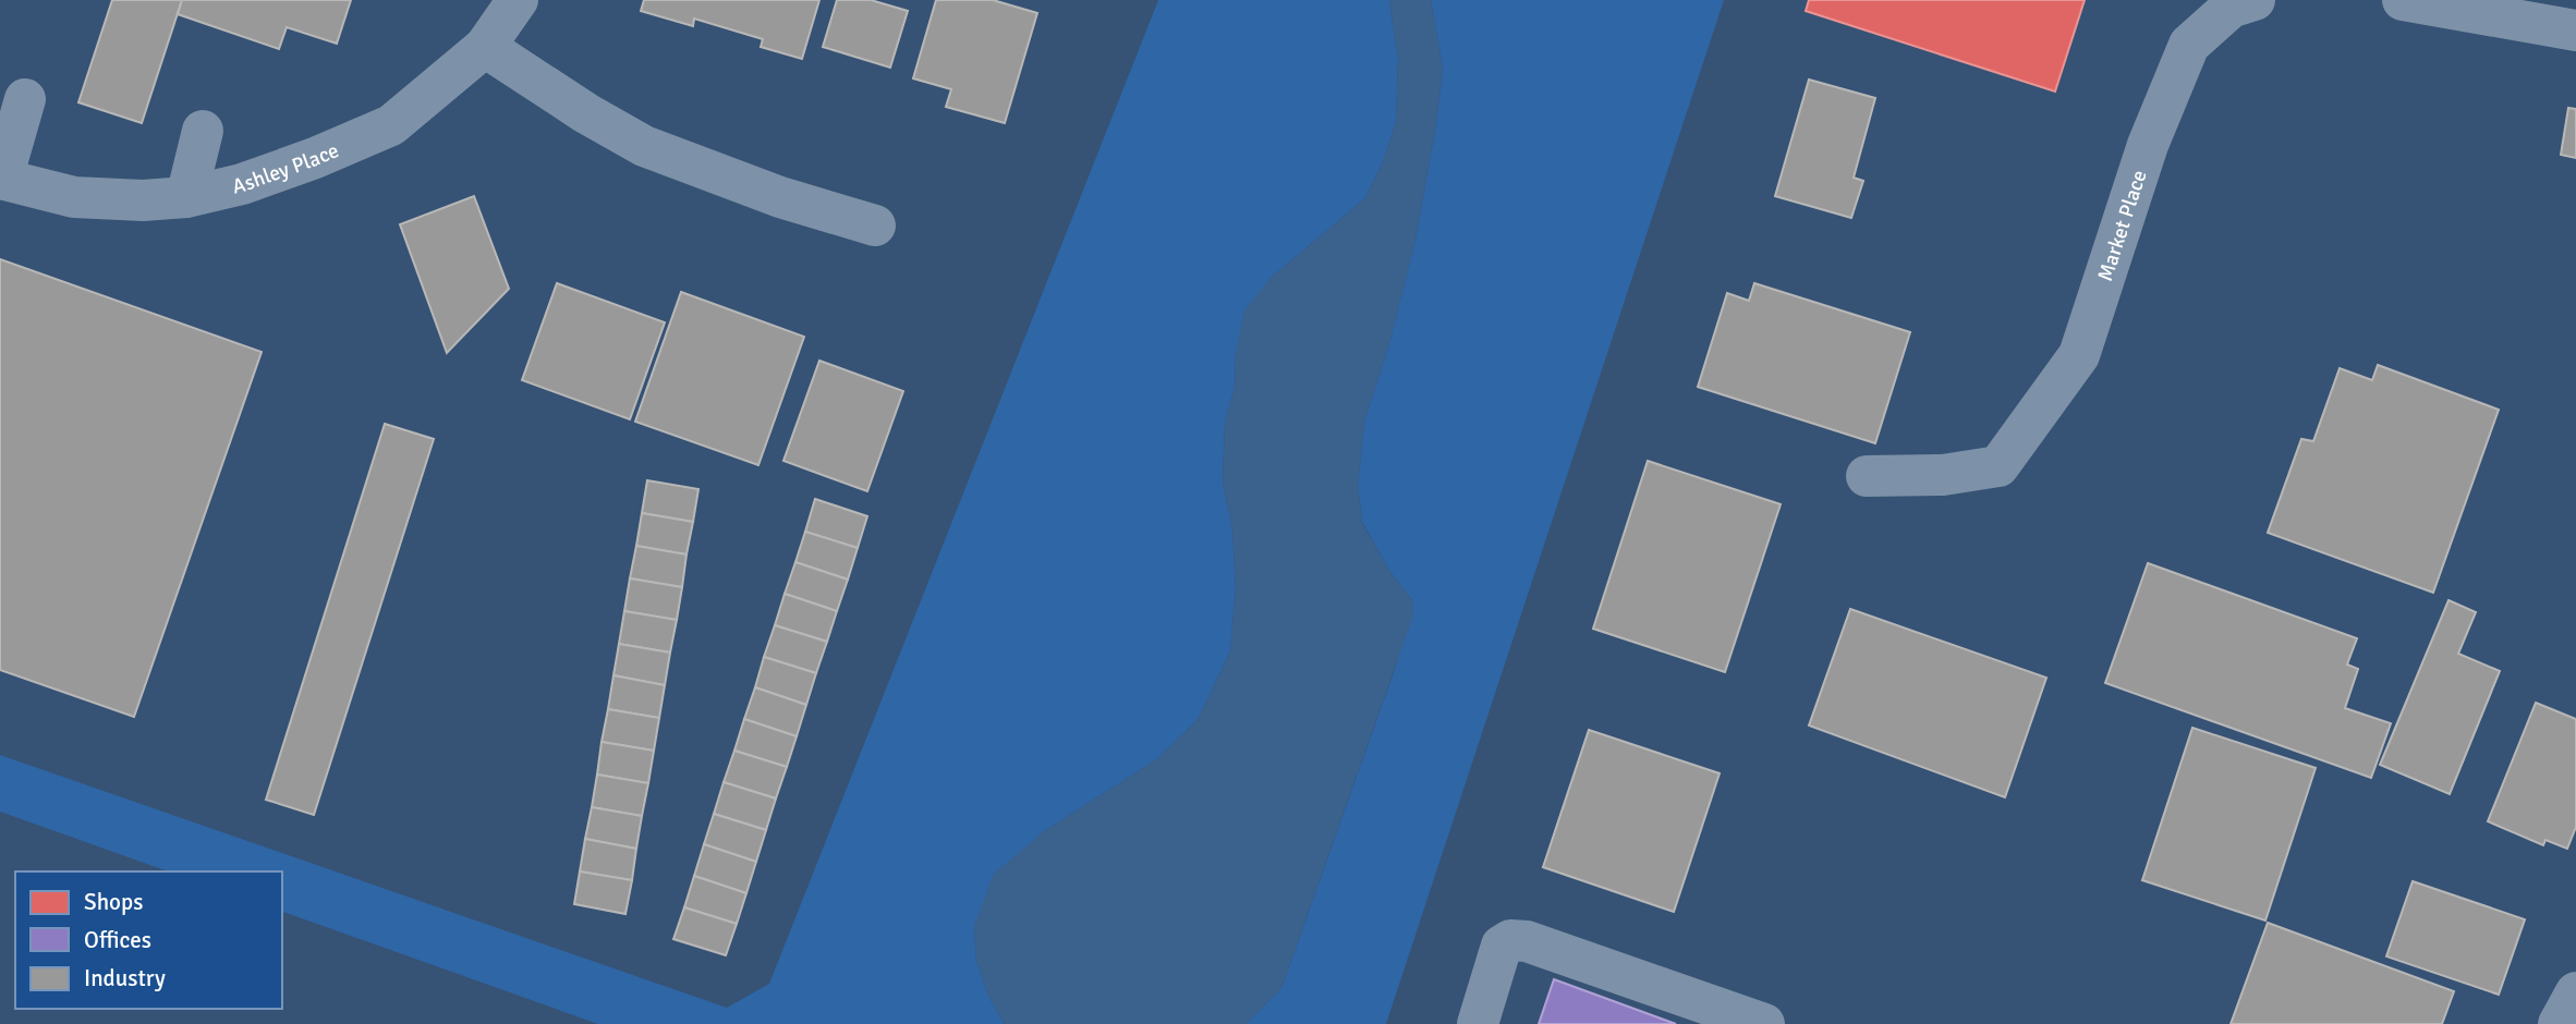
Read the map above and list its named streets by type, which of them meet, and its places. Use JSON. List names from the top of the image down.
{
  "streets": {
    "street": ["Ashley Place", "Market Place"]
  },
  "legend": ["Shops", "Offices", "Industry"]
}
